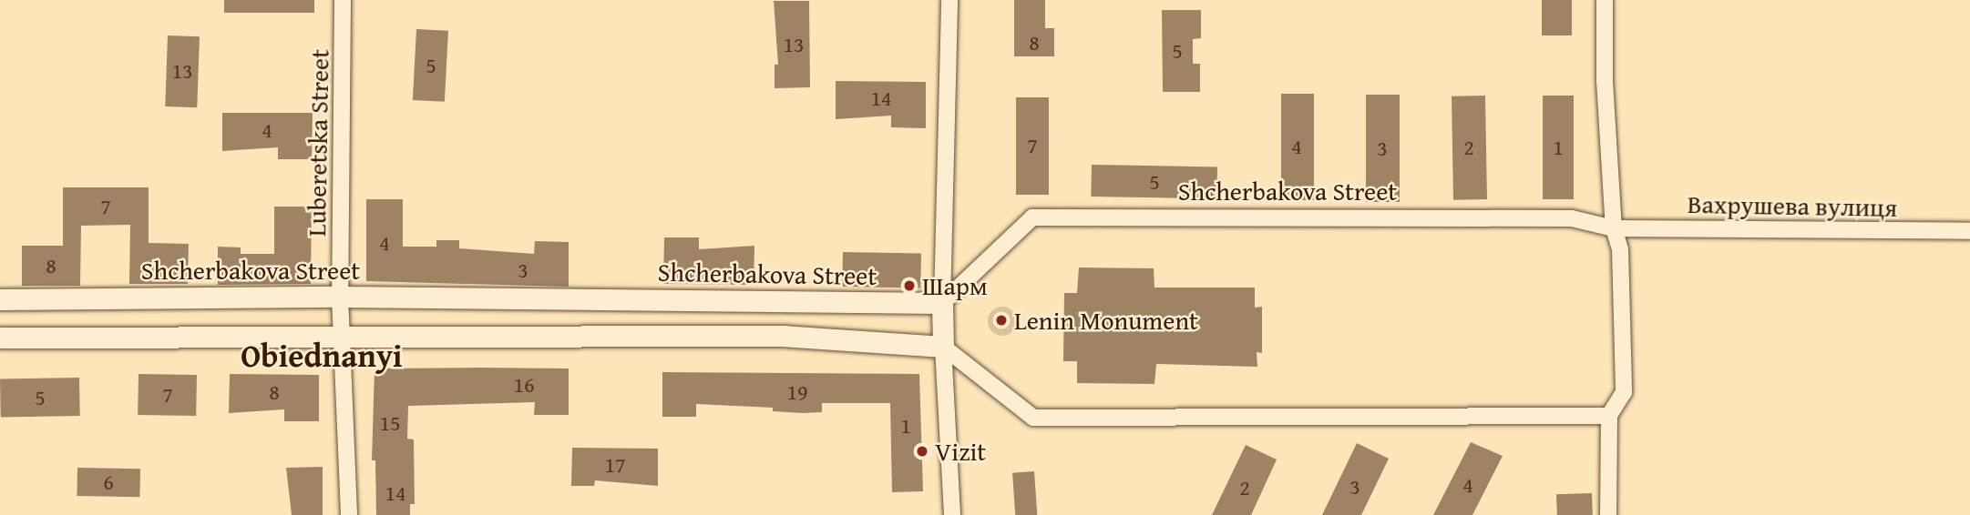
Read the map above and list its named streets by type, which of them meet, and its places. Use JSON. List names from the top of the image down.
{
  "streets": {
    "street": ["Luberetska Street", "Shcherbakova Street", "Вахрушева вулиця"]
  },
  "crossings": [
    ["Luberetska Street", "Shcherbakova Street"],
    ["Shcherbakova Street", "Вахрушева вулиця"]
  ],
  "districts": ["Obiednanyi"],
  "places": ["Шарм", "Lenin Monument", "Vizit"],
  "house_numbers": [
    "8",
    "13",
    "5",
    "5",
    "13",
    "14",
    "4",
    "7",
    "4",
    "2",
    "1",
    "3",
    "5",
    "7",
    "4",
    "8",
    "3",
    "16",
    "8",
    "19",
    "7",
    "5",
    "15",
    "1",
    "17",
    "6",
    "4",
    "3",
    "2",
    "14"
  ]
}
